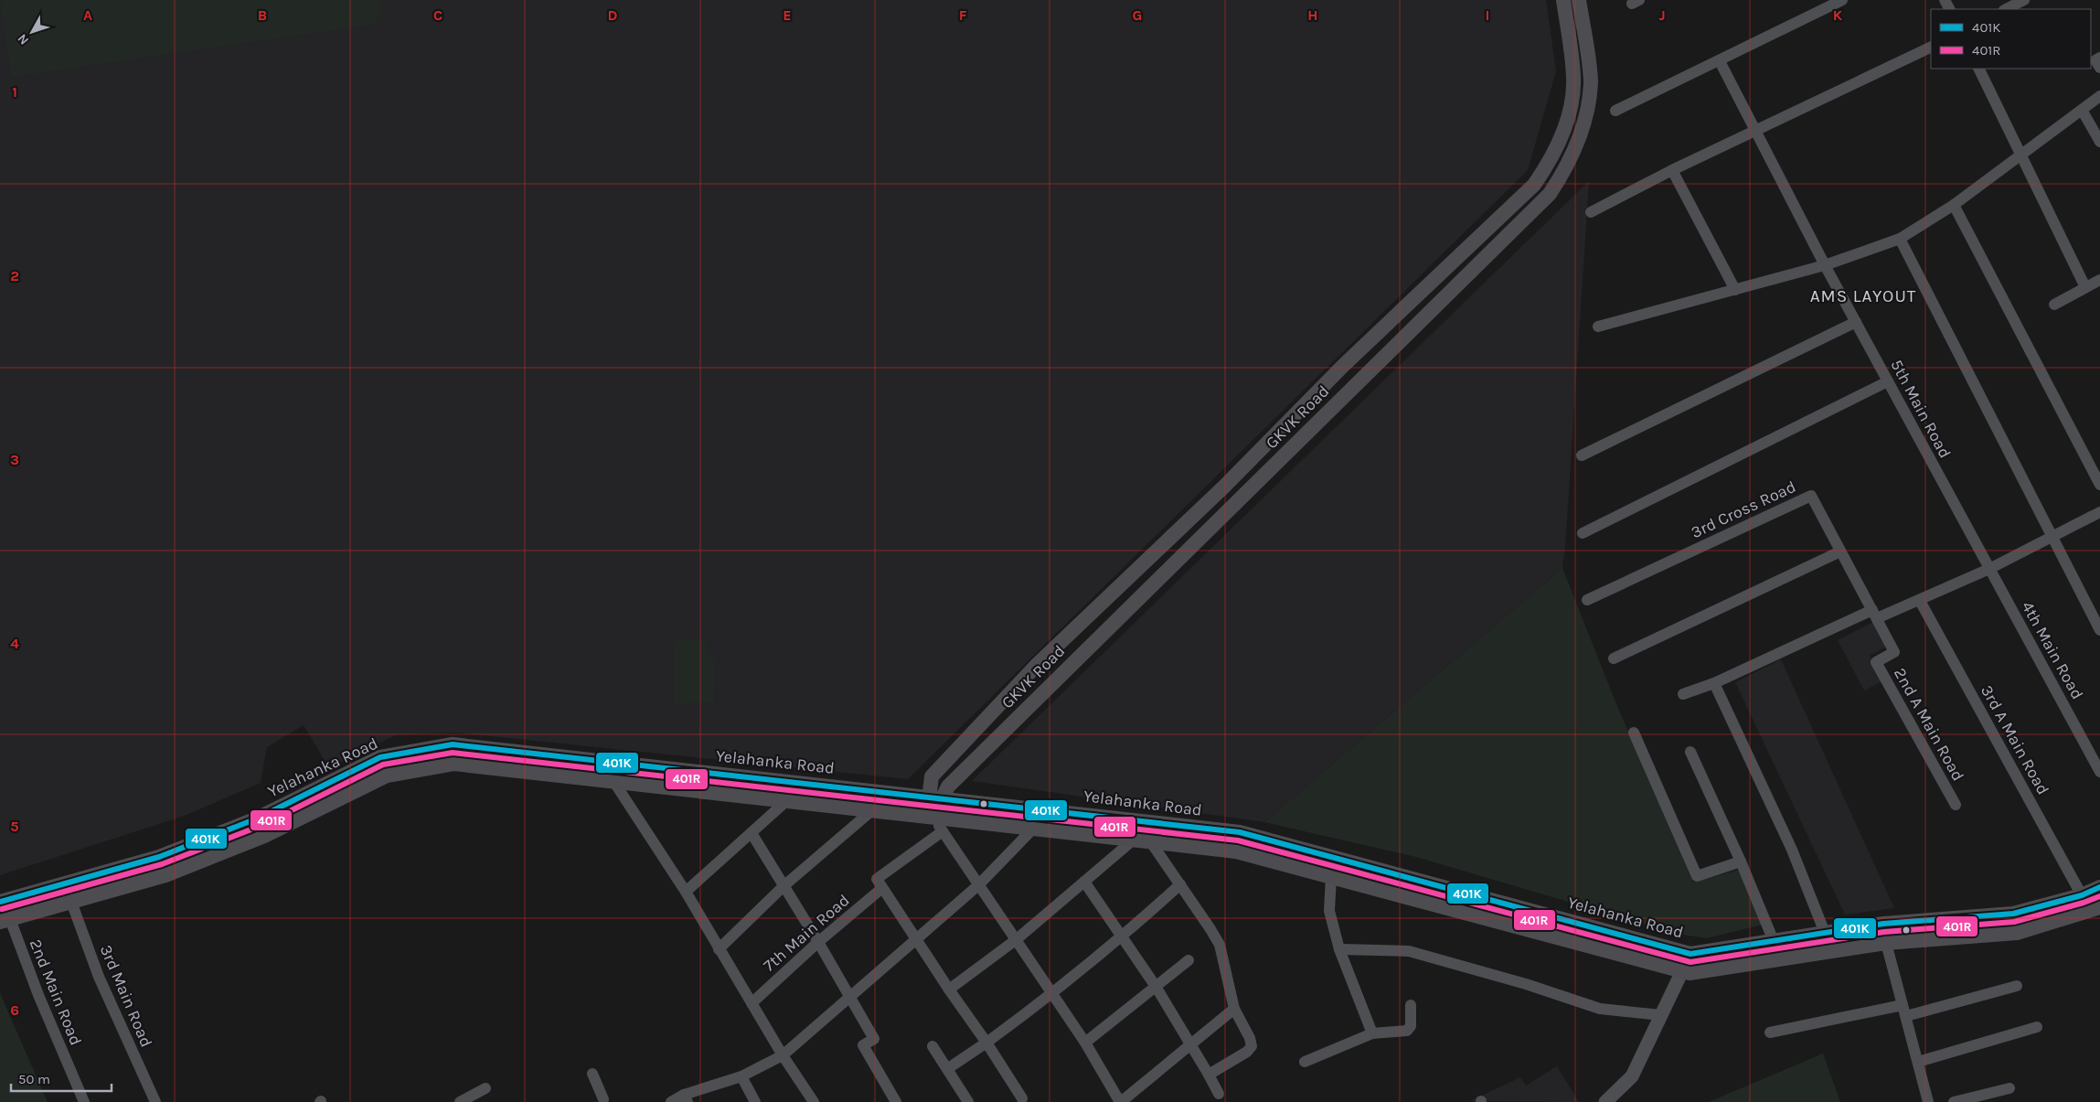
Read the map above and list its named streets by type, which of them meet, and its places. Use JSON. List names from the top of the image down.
{
  "streets": {
    "main road": ["GKVK Road", "Yelahanka Road"],
    "street": [
      "5th Main Road",
      "3rd Cross Road",
      "4th Main Road",
      "2nd A Main Road",
      "3rd A Main Road",
      "7th Main Road",
      "2nd Main Road",
      "3rd Main Road"
    ]
  },
  "crossings": [
    ["5th Main Road", "4th Main Road"],
    ["GKVK Road", "Yelahanka Road"],
    ["3rd Cross Road", "2nd A Main Road"],
    ["3rd A Main Road", "Yelahanka Road"]
  ],
  "districts": ["AMS LAYOUT"],
  "lines": ["transit line 401K", "transit line 401R"],
  "legend": ["401K", "401R"],
  "scale_bar": "50 m",
  "north": "bottom left",
  "grid": {
    "columns": [
      "A",
      "B",
      "C",
      "D",
      "E",
      "F",
      "G",
      "H",
      "I",
      "J",
      "K"
    ],
    "rows": [
      "1",
      "2",
      "3",
      "4",
      "5",
      "6"
    ]
  }
}
